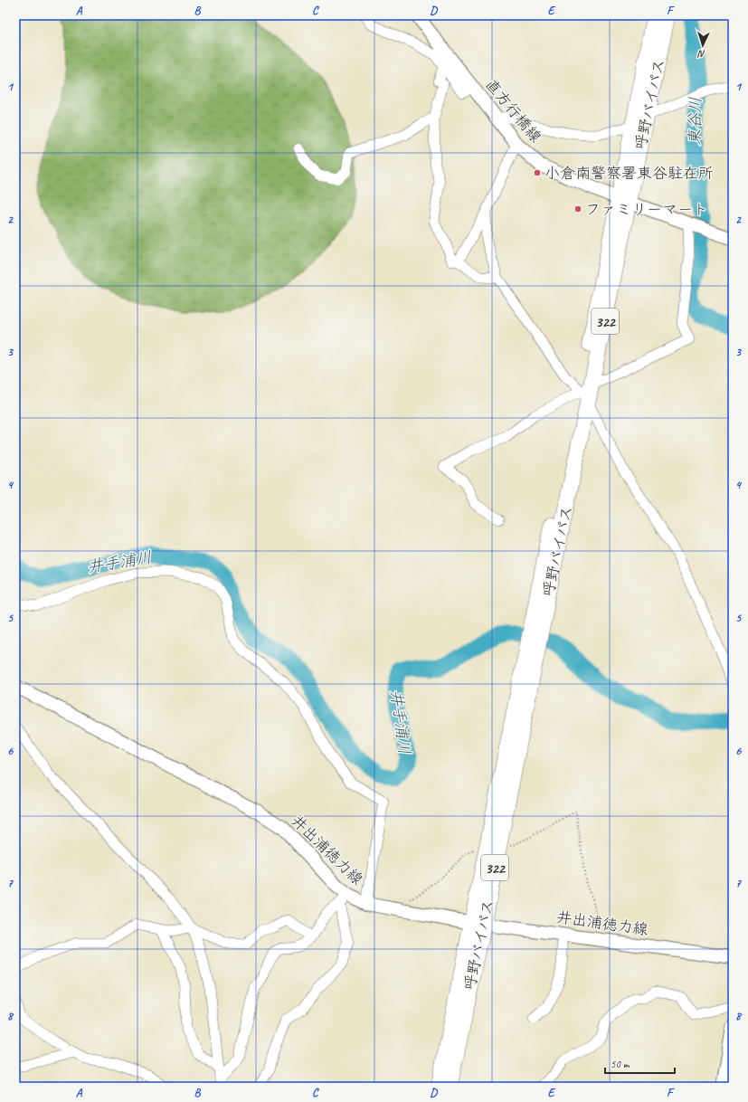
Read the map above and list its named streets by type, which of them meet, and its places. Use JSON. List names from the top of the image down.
{
  "streets": {
    "highway": ["呼野バイパス", "322"],
    "main road": ["直方行橋線", "井出浦徳力線"]
  },
  "crossings": [
    ["呼野バイパス", "直方行橋線"],
    ["呼野バイパス", "井出浦徳力線"]
  ],
  "water": ["東谷川", "井手浦川"],
  "places": ["小倉南警察署東谷駐在所", "ファミリーマート"],
  "scale_bar": "50 m",
  "north": "bottom",
  "grid": {
    "columns": [
      "A",
      "B",
      "C",
      "D",
      "E",
      "F"
    ],
    "rows": [
      "1",
      "2",
      "3",
      "4",
      "5",
      "6",
      "7",
      "8"
    ]
  }
}
